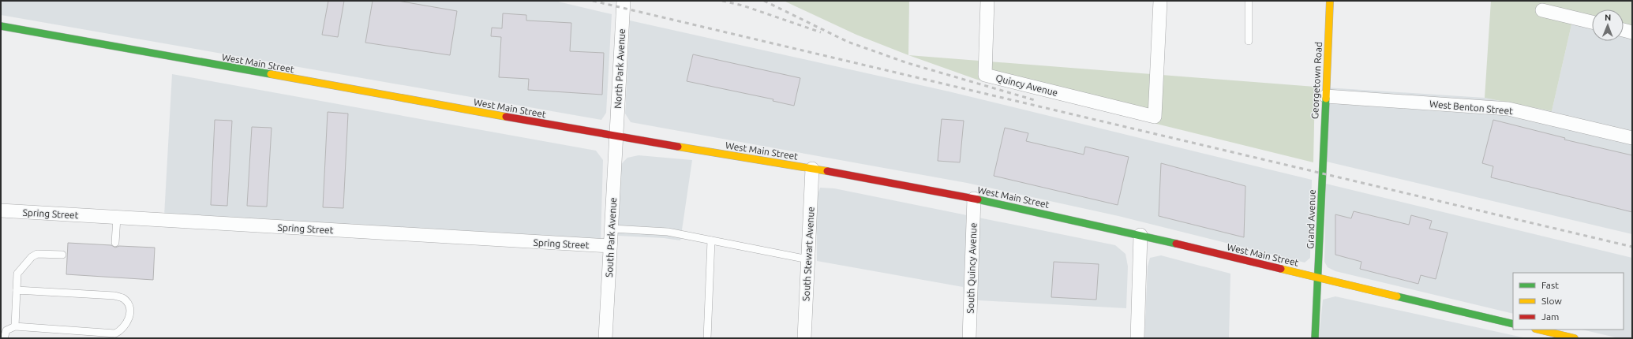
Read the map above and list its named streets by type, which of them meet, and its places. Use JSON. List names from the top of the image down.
{
  "streets": {
    "main road": ["West Main Street", "Georgetown Road", "Grand Avenue"],
    "street": [
      "North Park Avenue",
      "Quincy Avenue",
      "West Benton Street",
      "Spring Street",
      "South Park Avenue",
      "South Stewart Avenue",
      "South Quincy Avenue"
    ]
  },
  "crossings": [
    ["West Main Street", "North Park Avenue"],
    ["West Main Street", "Grand Avenue"],
    ["West Main Street", "South Park Avenue"],
    ["West Main Street", "South Stewart Avenue"],
    ["West Main Street", "South Quincy Avenue"],
    ["North Park Avenue", "South Park Avenue"],
    ["Georgetown Road", "West Benton Street"],
    ["Georgetown Road", "Grand Avenue"],
    ["Spring Street", "South Park Avenue"]
  ],
  "legend": ["Fast", "Slow", "Jam"],
  "north": "top"
}
